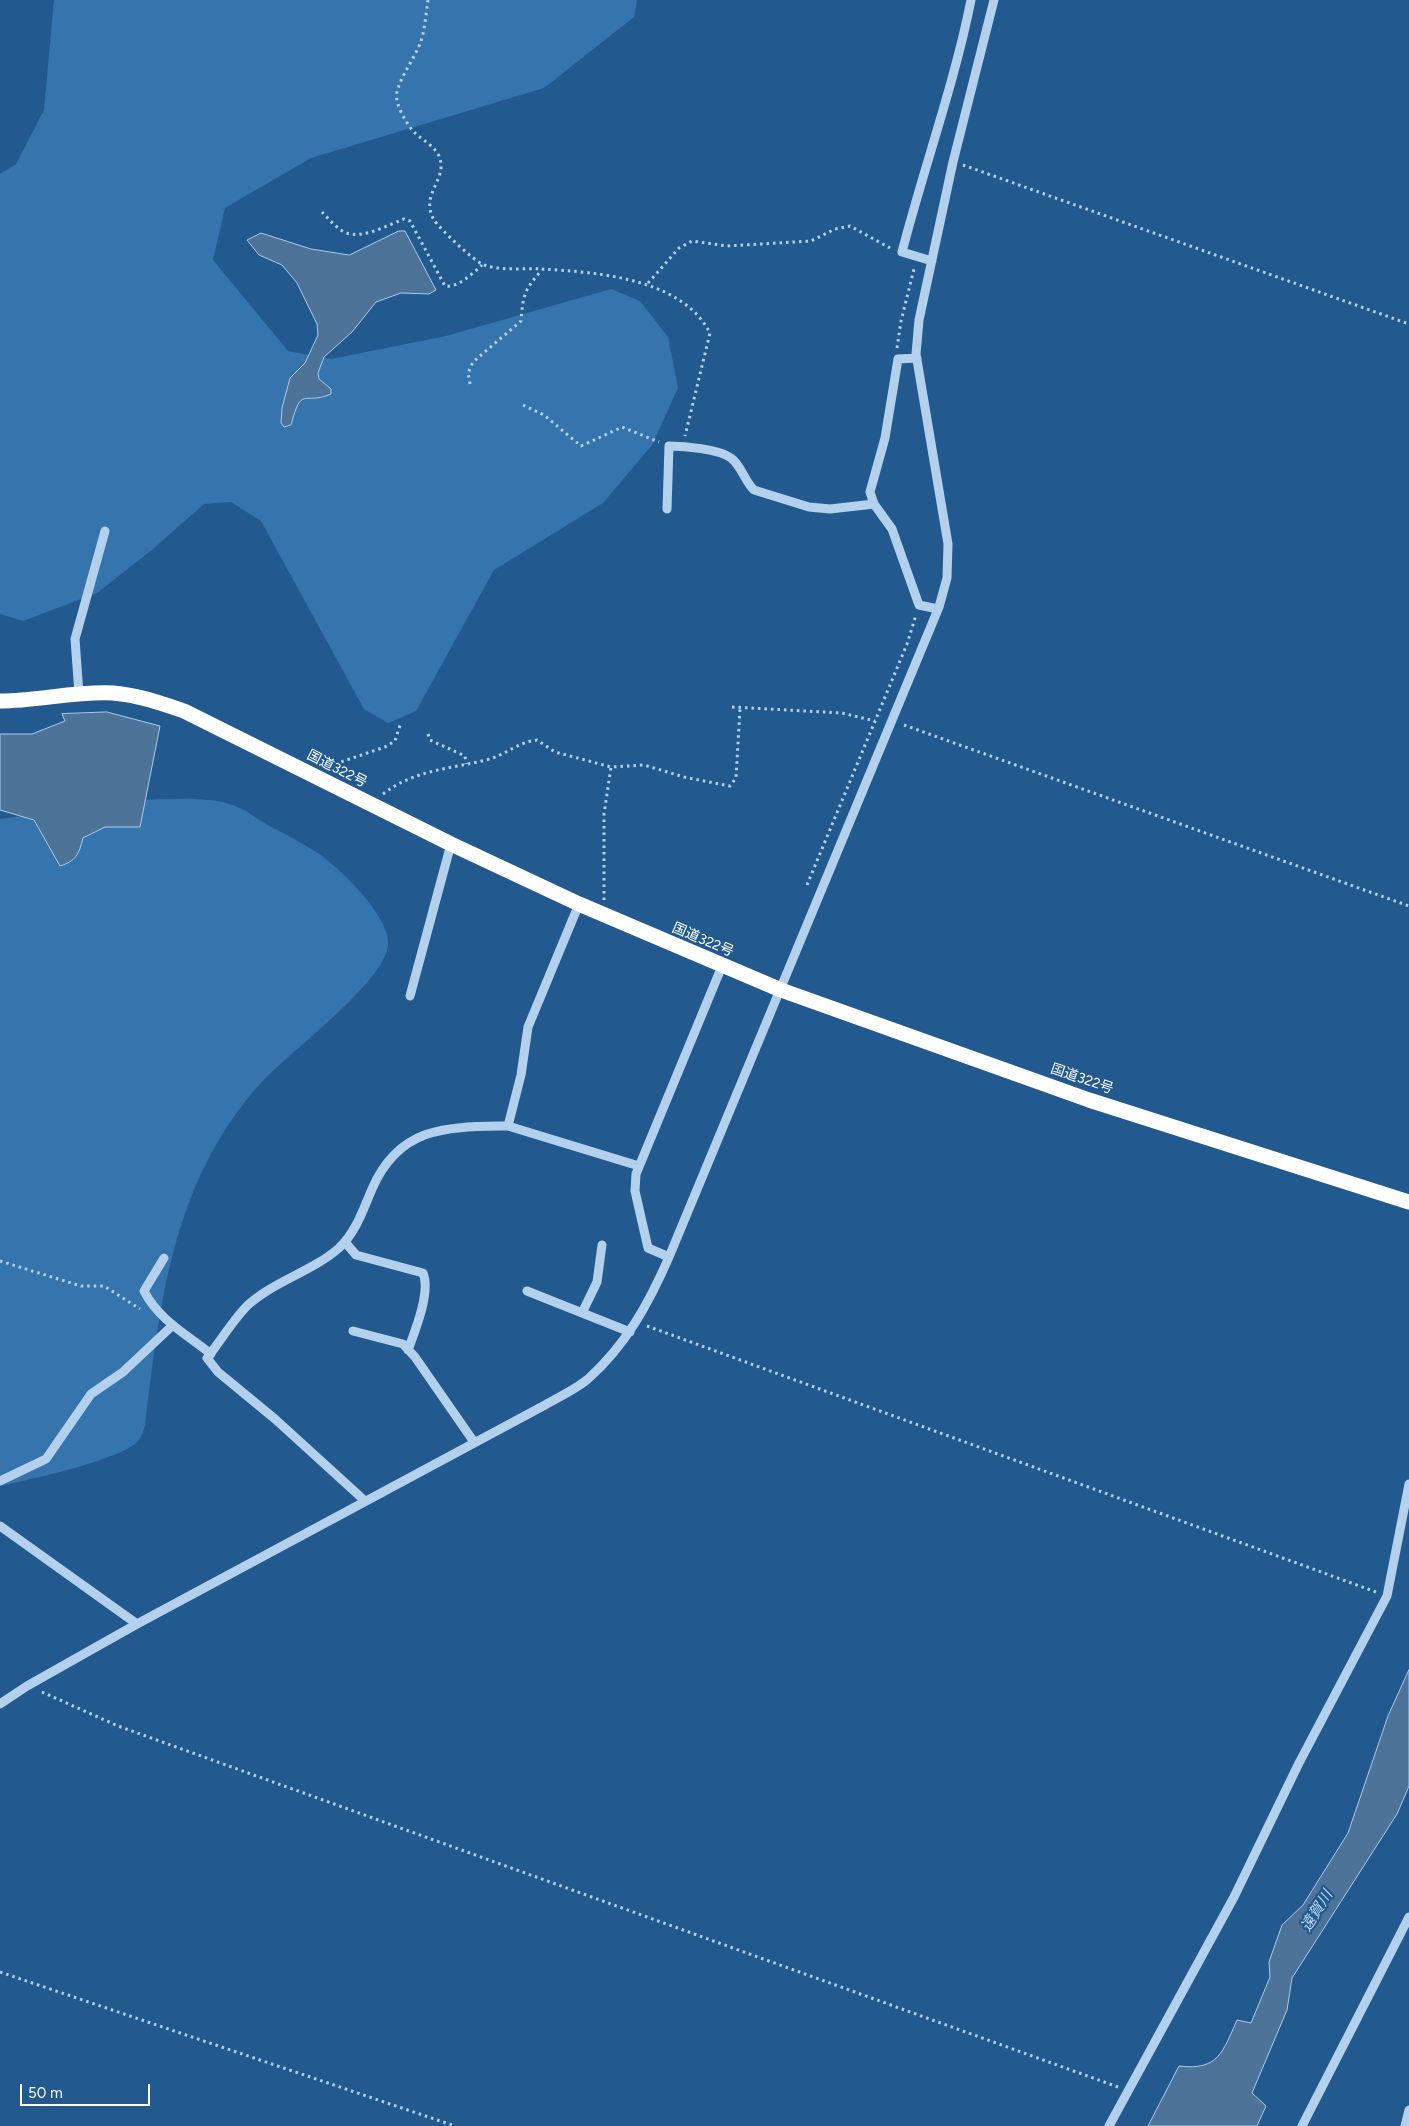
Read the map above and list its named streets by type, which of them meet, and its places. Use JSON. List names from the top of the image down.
{
  "streets": {
    "highway": ["国道322号"]
  },
  "water": ["遠賀川"],
  "scale_bar": "50 m"
}
